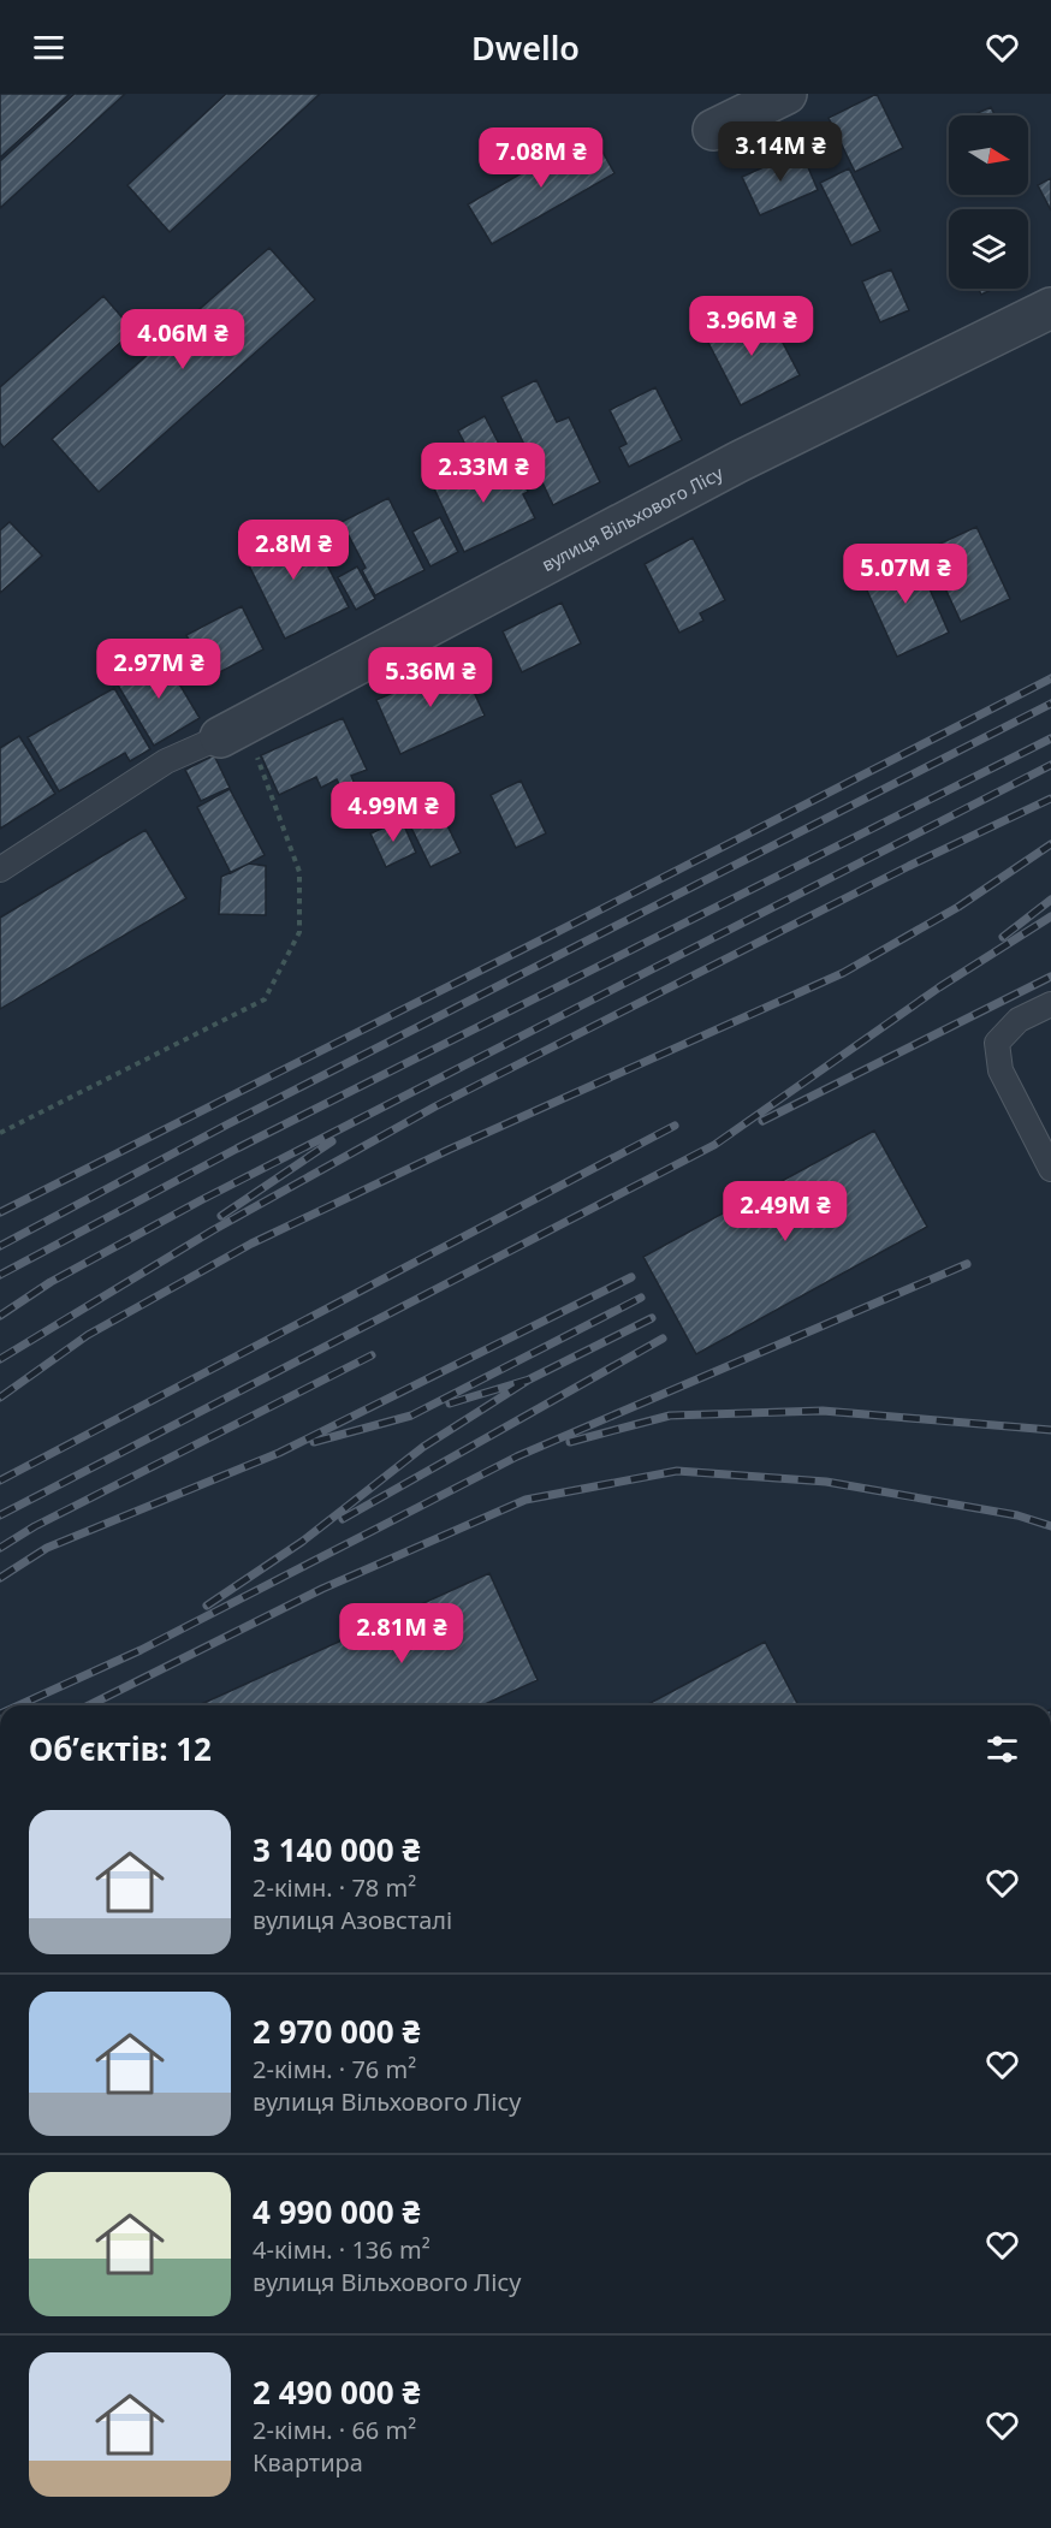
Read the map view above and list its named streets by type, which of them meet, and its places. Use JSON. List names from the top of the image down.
{
  "streets": {
    "street": ["вулиця Вільхового Лісу"]
  },
  "north": "right",
  "page": {
    "header": "Dwello",
    "price": [
      "3.14M ₴",
      "7.08M ₴",
      "3.96M ₴",
      "4.06M ₴",
      "2.33M ₴",
      "2.8M ₴",
      "5.07M ₴",
      "2.97M ₴",
      "5.36M ₴",
      "4.99M ₴",
      "2.49M ₴",
      "2.81M ₴"
    ],
    "heading": "Об’єктів: 12",
    "list": [
      {
        "name": "3 140 000 ₴",
        "note": "2-кімн. · 78 m² · вулиця Азовсталі"
      },
      {
        "name": "2 970 000 ₴",
        "note": "2-кімн. · 76 m² · вулиця Вільхового Лісу"
      },
      {
        "name": "4 990 000 ₴",
        "note": "4-кімн. · 136 m² · вулиця Вільхового Лісу"
      },
      {
        "name": "2 490 000 ₴",
        "note": "2-кімн. · 66 m² · Квартира"
      }
    ]
  }
}
